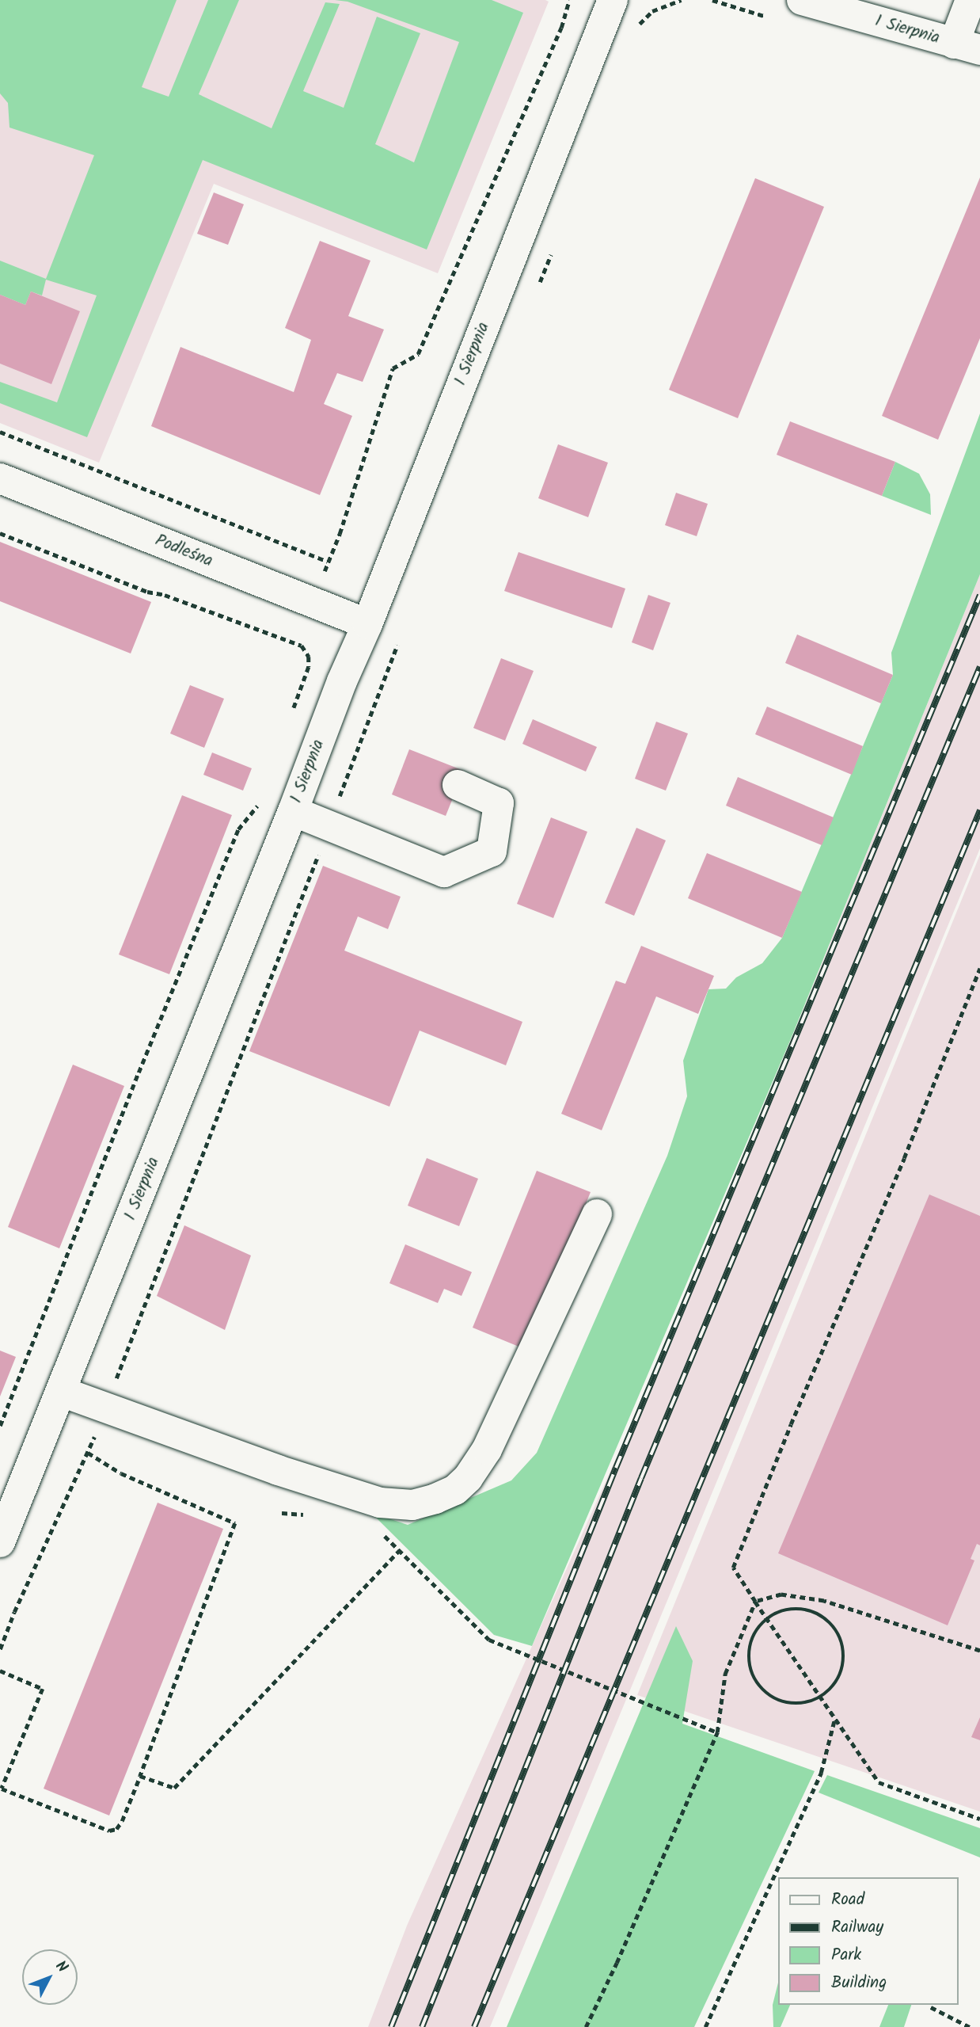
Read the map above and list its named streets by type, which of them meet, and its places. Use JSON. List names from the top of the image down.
{
  "streets": {
    "street": ["1 Sierpnia", "Podleśna"]
  },
  "crossings": [
    ["1 Sierpnia", "Podleśna"]
  ],
  "legend": [
    "Road",
    "Railway",
    "Park",
    "Building"
  ],
  "north": "top right"
}
